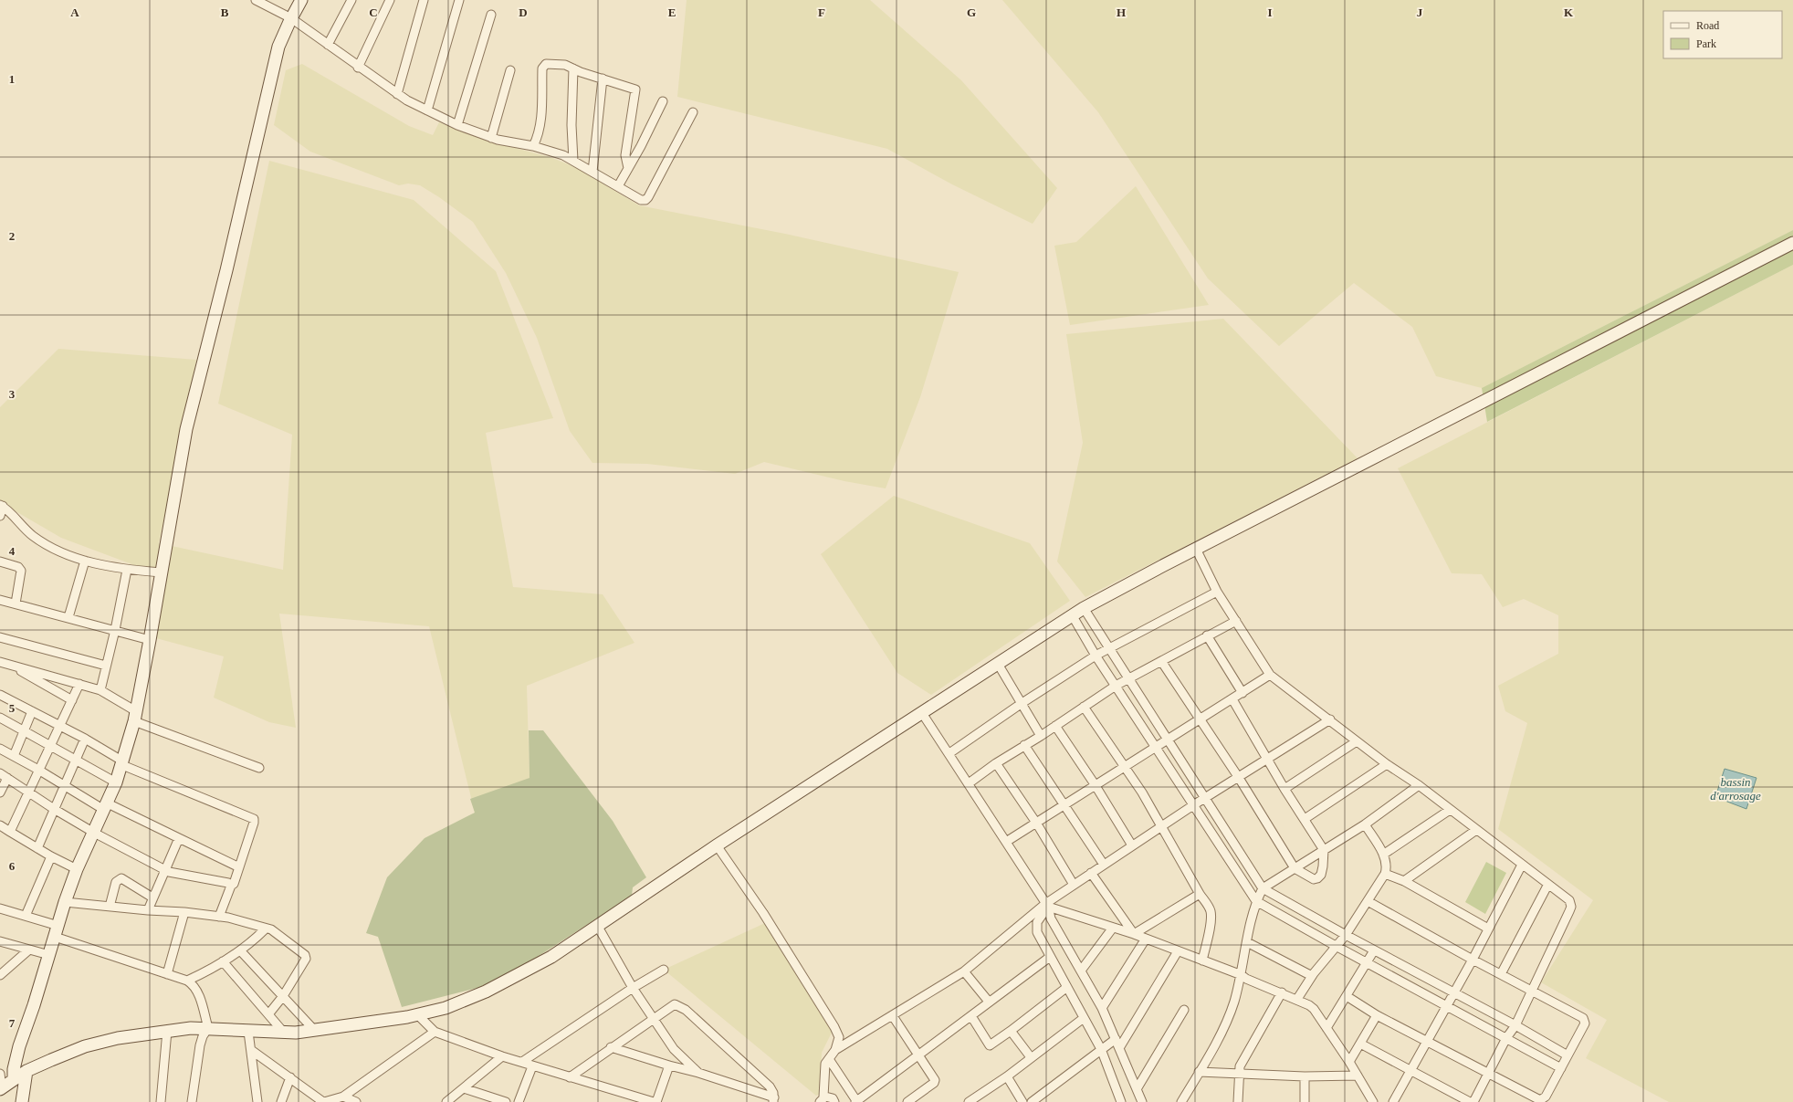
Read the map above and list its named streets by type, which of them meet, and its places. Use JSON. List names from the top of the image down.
{
  "water": ["bassin d'arrosage"],
  "legend": ["Road", "Park"],
  "grid": {
    "columns": [
      "A",
      "B",
      "C",
      "D",
      "E",
      "F",
      "G",
      "H",
      "I",
      "J",
      "K"
    ],
    "rows": [
      "1",
      "2",
      "3",
      "4",
      "5",
      "6",
      "7"
    ]
  }
}
